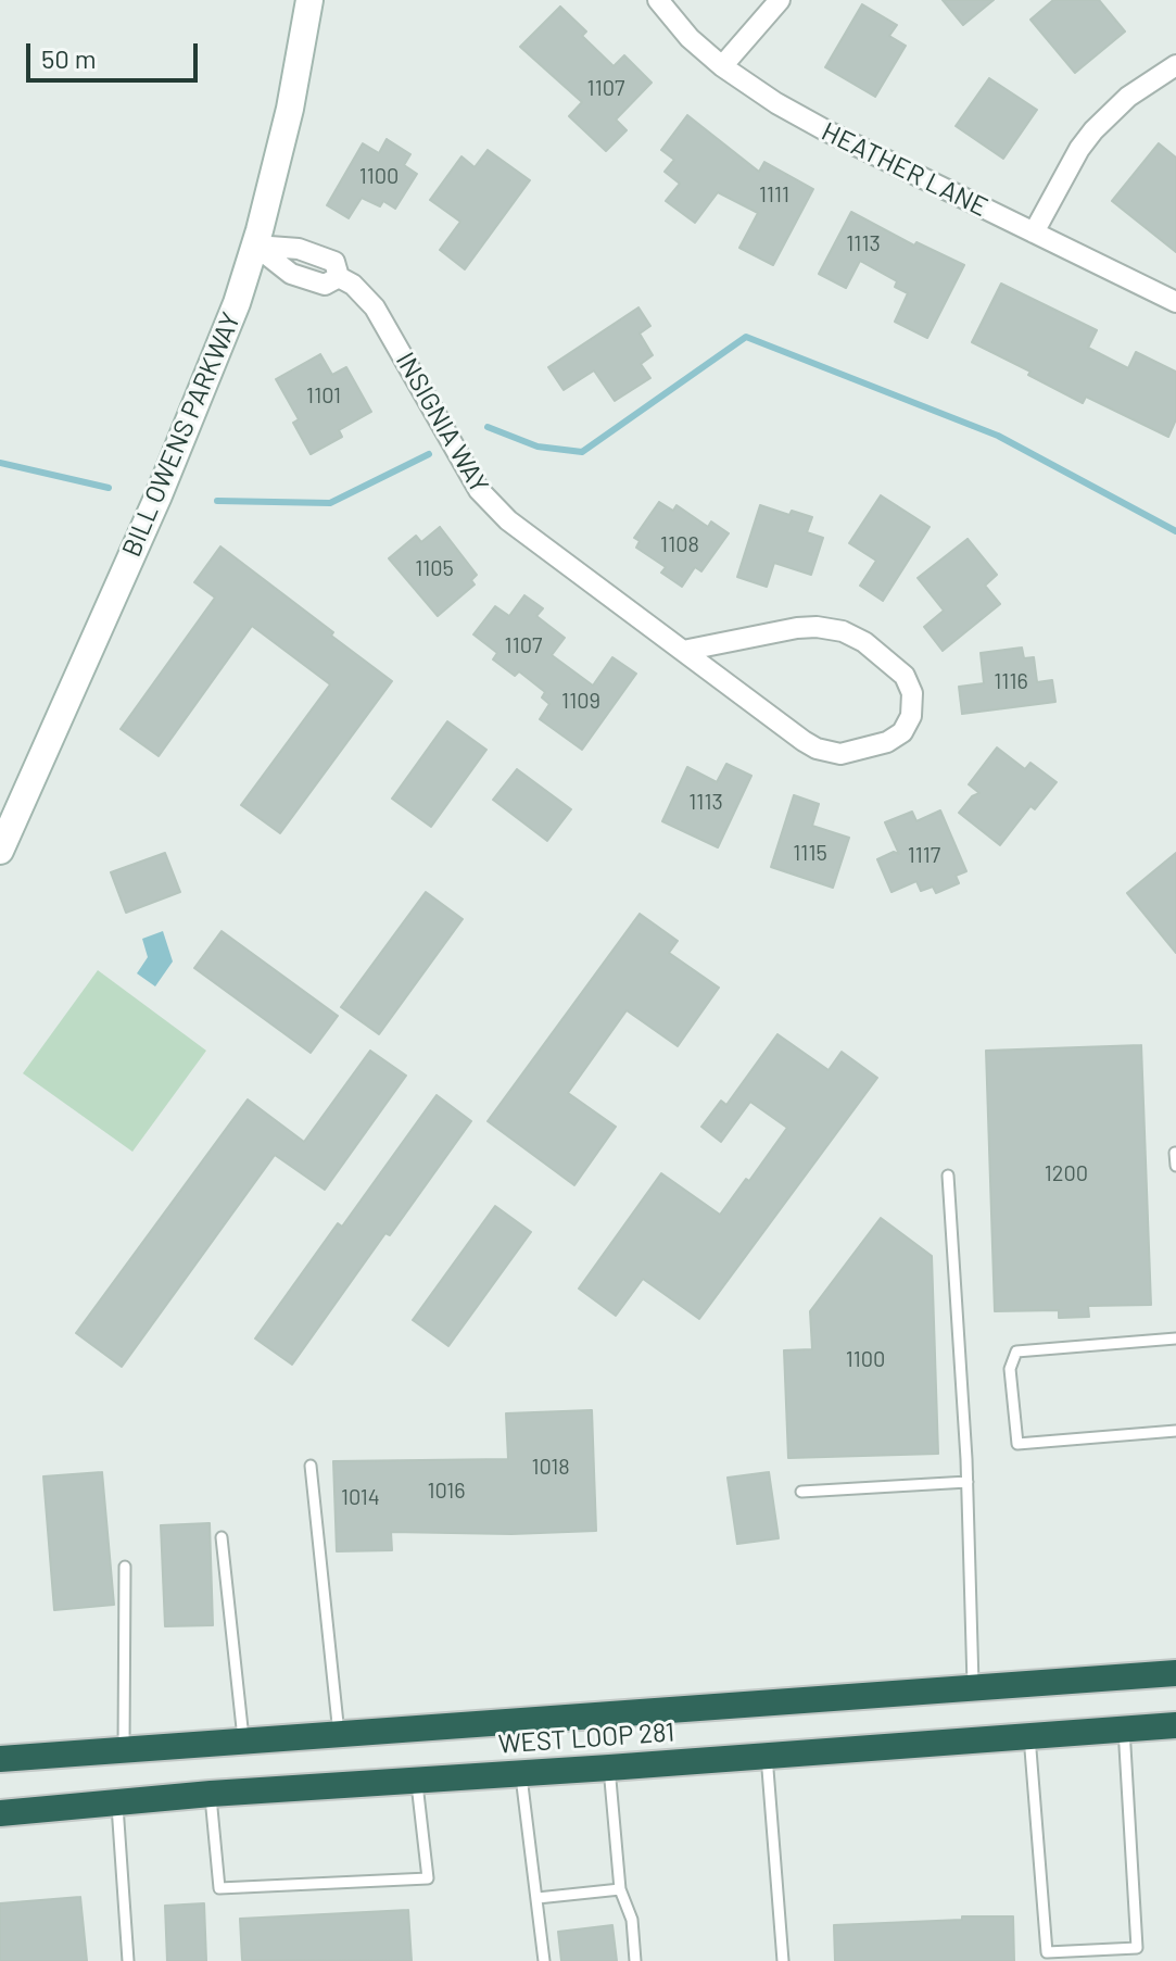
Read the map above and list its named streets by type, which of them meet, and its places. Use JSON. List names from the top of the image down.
{
  "streets": {
    "highway": ["WEST LOOP 281"],
    "main road": ["BILL OWENS PARKWAY"],
    "street": ["HEATHER LANE", "INSIGNIA WAY"]
  },
  "crossings": [
    ["INSIGNIA WAY", "BILL OWENS PARKWAY"]
  ],
  "house_numbers": [
    "1107",
    "1100",
    "1111",
    "1113",
    "1101",
    "1108",
    "1105",
    "1107",
    "1116",
    "1109",
    "1113",
    "1115",
    "1117",
    "1200",
    "1100",
    "1018",
    "1016",
    "1014"
  ],
  "scale_bar": "50 m"
}
